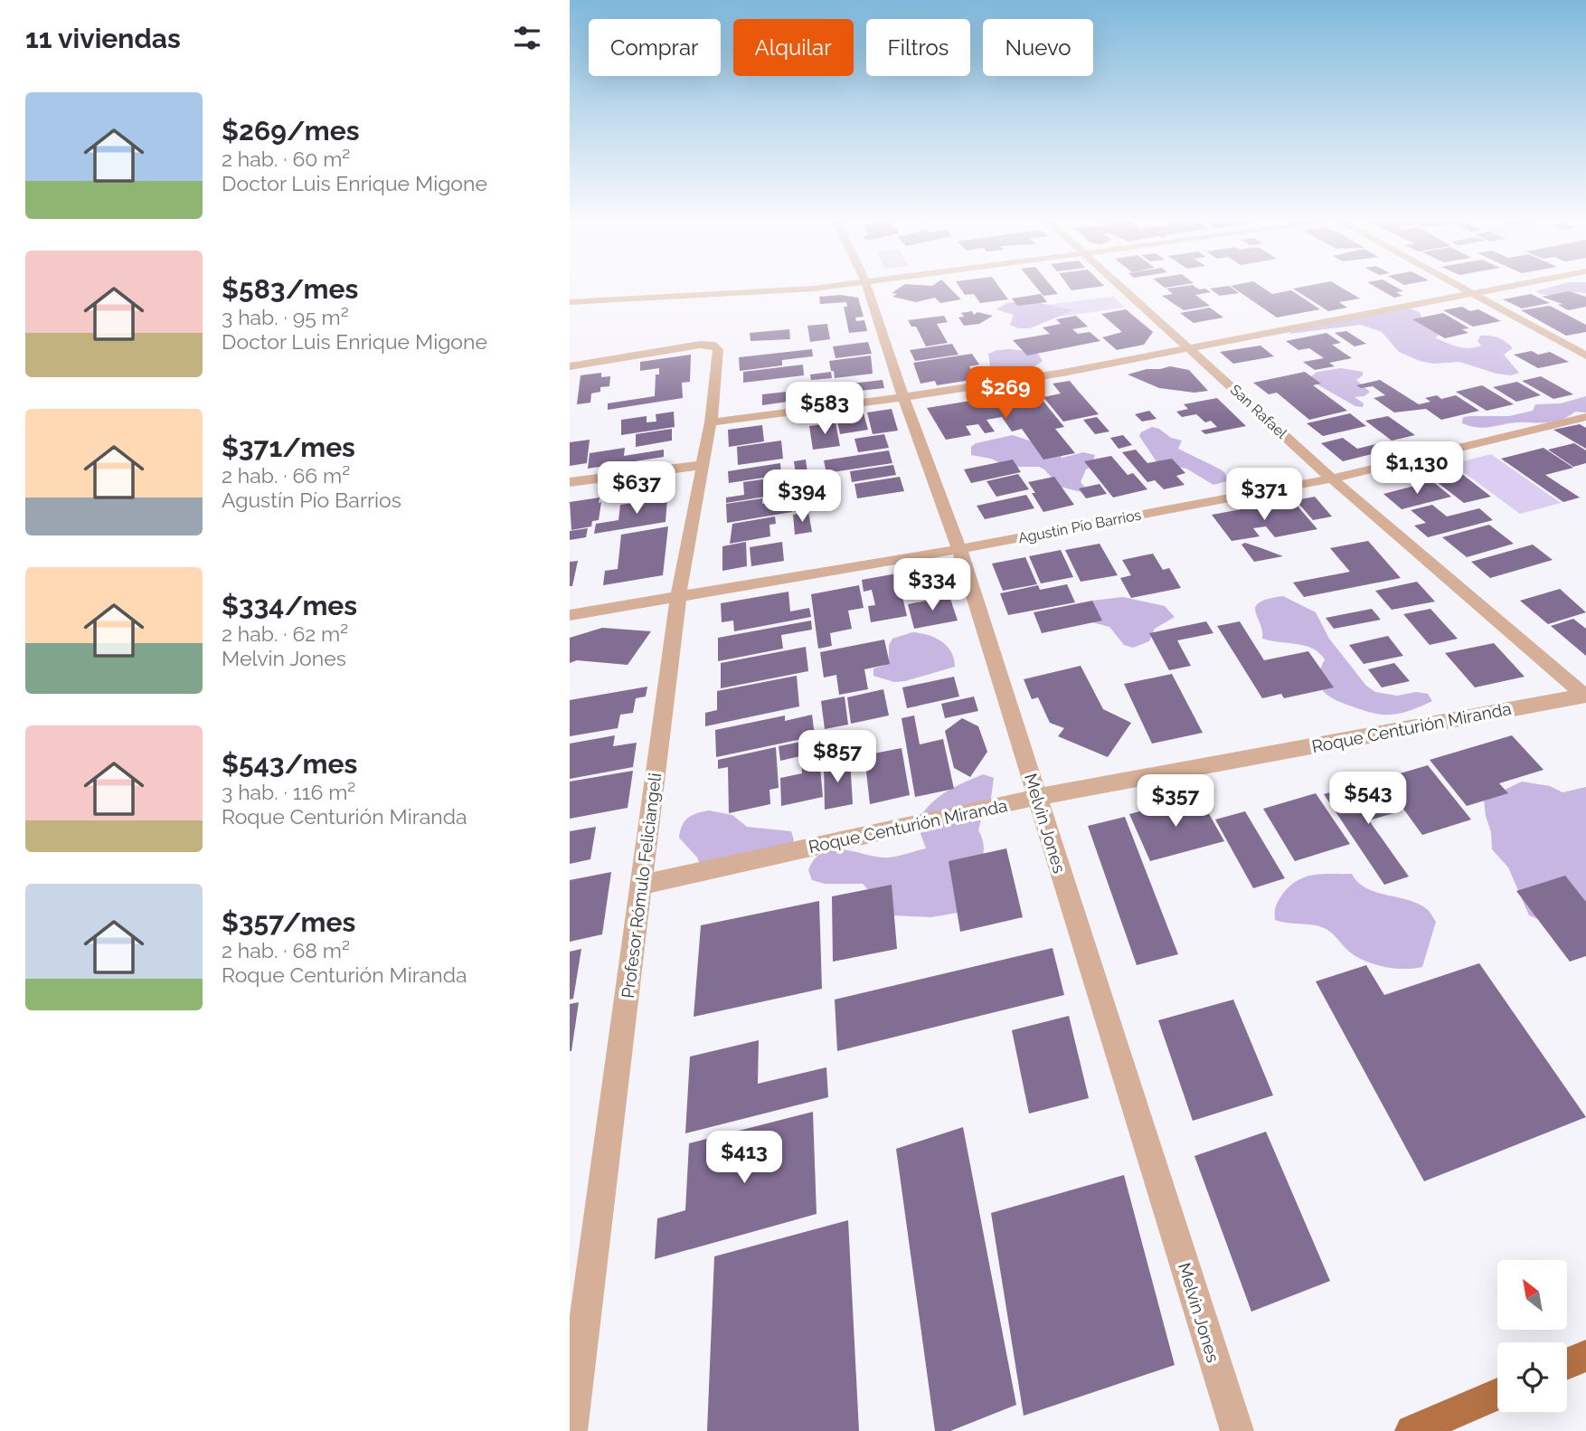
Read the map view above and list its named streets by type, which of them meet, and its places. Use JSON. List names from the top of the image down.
{
  "streets": {
    "street": [
      "San Rafael",
      "Agustín Pío Barrios",
      "Roque Centurión Miranda",
      "Melvin Jones",
      "Profesor Rómulo Feliciangeli"
    ]
  },
  "crossings": [
    ["San Rafael", "Agustín Pío Barrios"],
    ["San Rafael", "Roque Centurión Miranda"],
    ["Agustín Pío Barrios", "Melvin Jones"],
    ["Agustín Pío Barrios", "Profesor Rómulo Feliciangeli"],
    ["Roque Centurión Miranda", "Melvin Jones"],
    ["Roque Centurión Miranda", "Profesor Rómulo Feliciangeli"]
  ],
  "north": "top left",
  "page": {
    "heading": "11 viviendas",
    "chip": [
      "Comprar",
      "Alquilar",
      "Filtros",
      "Nuevo"
    ],
    "list": [
      {
        "name": "$269/mes",
        "note": "2 hab. · 60 m² · Doctor Luis Enrique Migone"
      },
      {
        "name": "$583/mes",
        "note": "3 hab. · 95 m² · Doctor Luis Enrique Migone"
      },
      {
        "name": "$371/mes",
        "note": "2 hab. · 66 m² · Agustín Pío Barrios"
      },
      {
        "name": "$334/mes",
        "note": "2 hab. · 62 m² · Melvin Jones"
      },
      {
        "name": "$543/mes",
        "note": "3 hab. · 116 m² · Roque Centurión Miranda"
      },
      {
        "name": "$357/mes",
        "note": "2 hab. · 68 m² · Roque Centurión Miranda"
      }
    ],
    "price": [
      "$269",
      "$583",
      "$1,130",
      "$637",
      "$371",
      "$394",
      "$334",
      "$857",
      "$543",
      "$357",
      "$413"
    ]
  }
}
